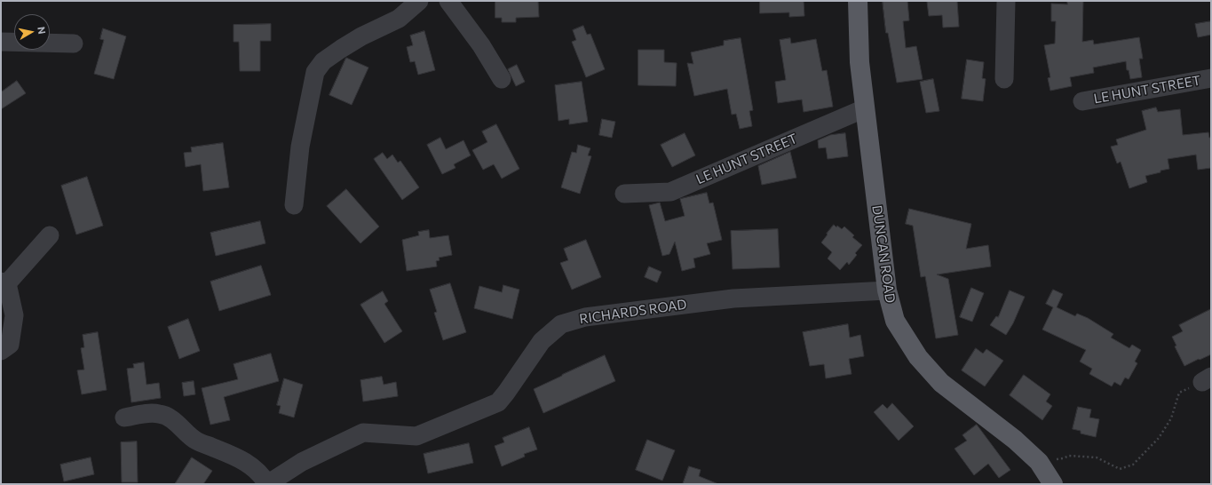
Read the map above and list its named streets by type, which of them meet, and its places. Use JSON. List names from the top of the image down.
{
  "streets": {
    "main road": ["DUNCAN ROAD"],
    "street": ["LE HUNT STREET", "RICHARDS ROAD"]
  },
  "crossings": [
    ["LE HUNT STREET", "DUNCAN ROAD"],
    ["DUNCAN ROAD", "RICHARDS ROAD"]
  ],
  "north": "right"
}
